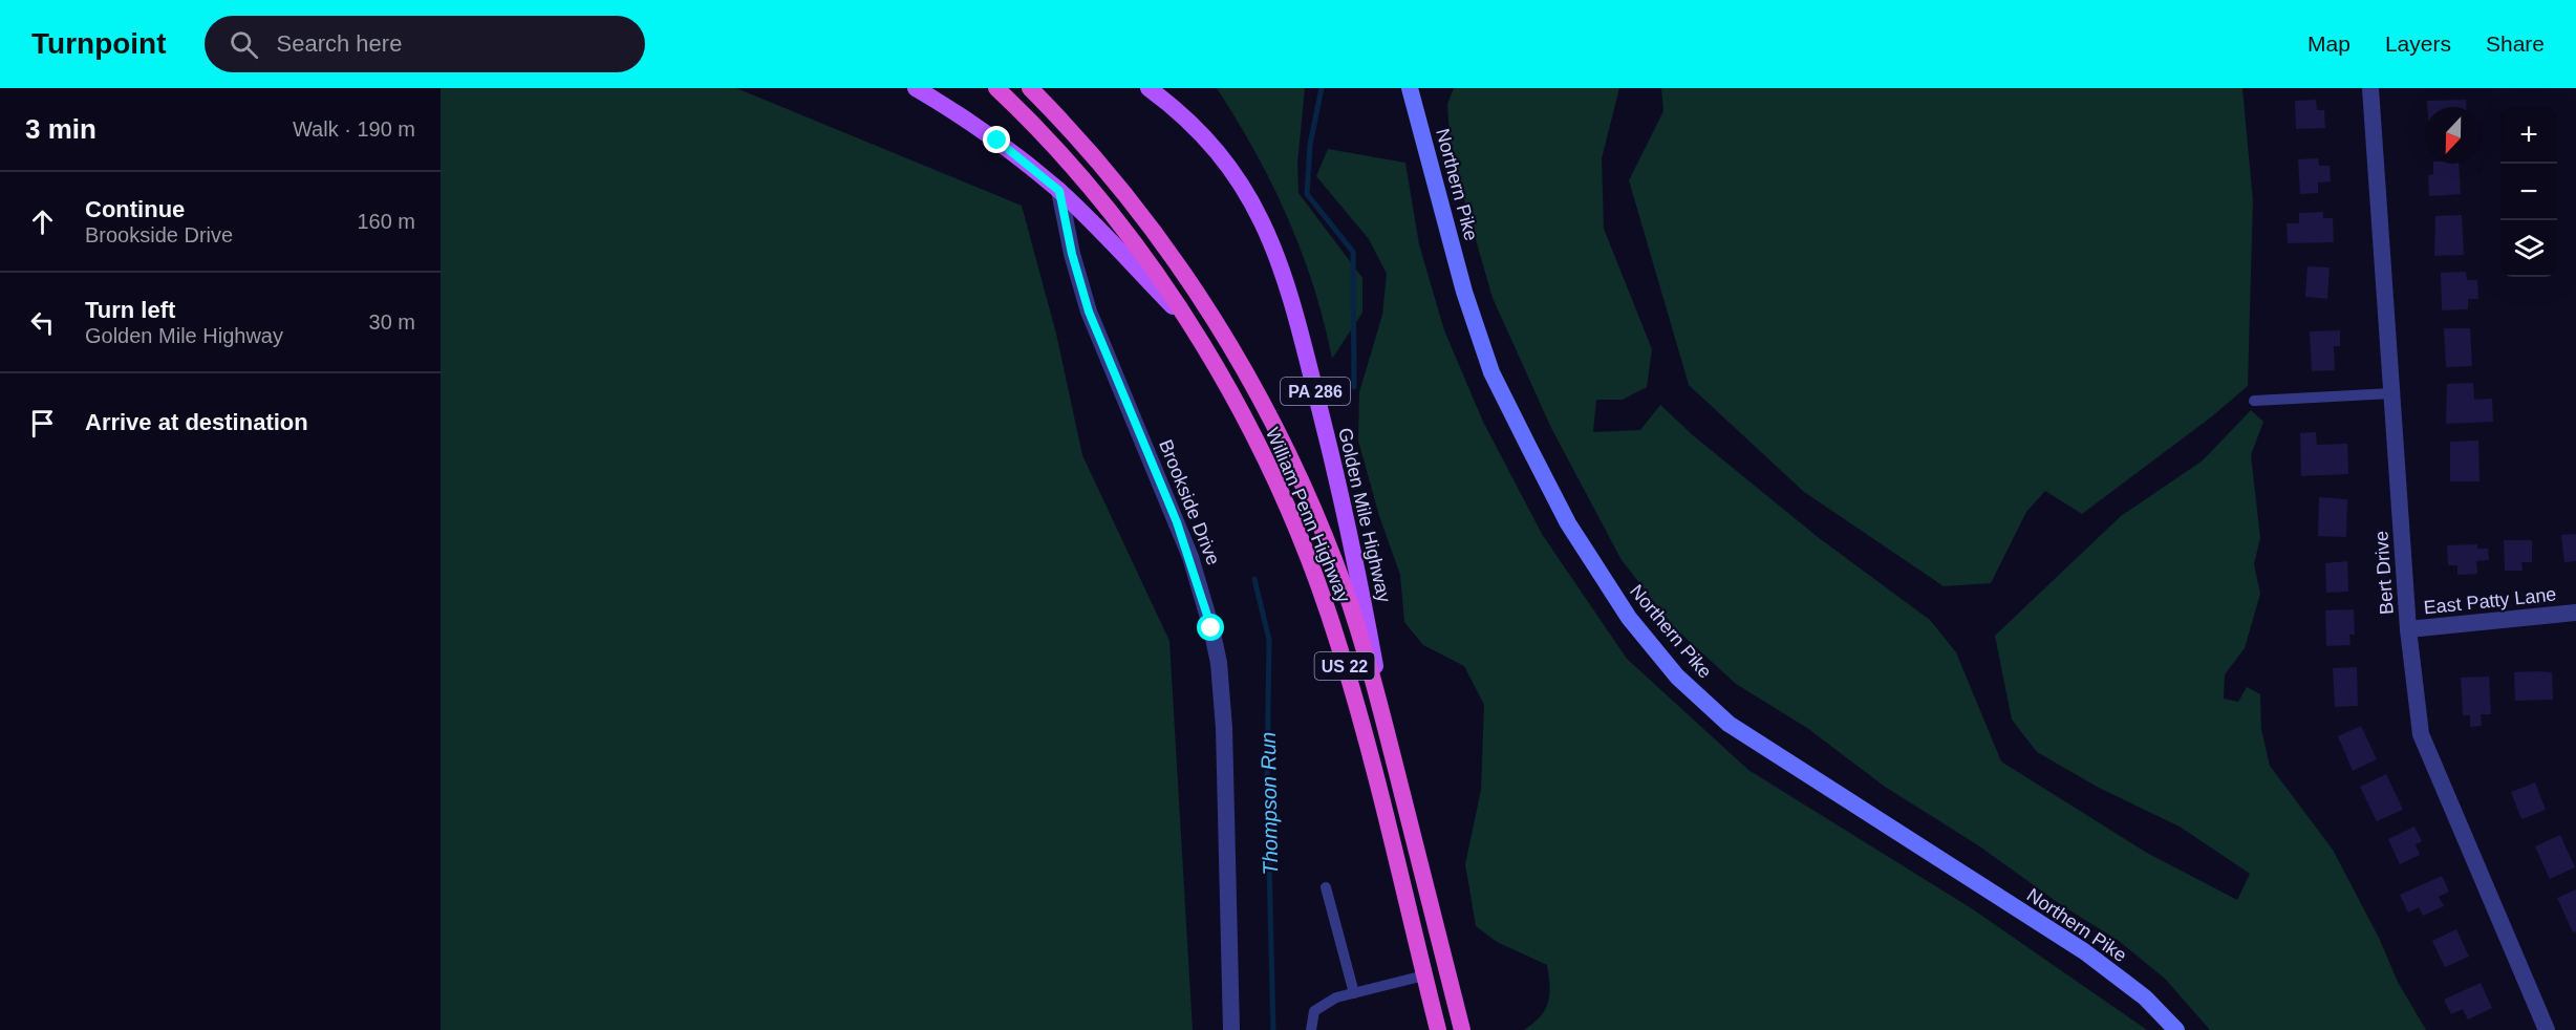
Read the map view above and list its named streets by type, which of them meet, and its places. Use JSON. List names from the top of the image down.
{
  "streets": {
    "highway": ["William Penn Highway", "US 22"],
    "main road": ["Northern Pike", "PA 286", "Golden Mile Highway"],
    "street": ["Brookside Drive", "Bert Drive", "East Patty Lane"]
  },
  "crossings": [
    ["William Penn Highway", "Golden Mile Highway"],
    ["Bert Drive", "East Patty Lane"]
  ],
  "water": ["Thompson Run"],
  "north": "bottom",
  "page": {
    "header": "Turnpoint",
    "search": "Search here",
    "nav": ["Map", "Layers", "Share"],
    "heading": ["3 min", "Walk · 190 m"],
    "map_buttons": ["+", "−"],
    "list": [
      ["Continue", "Brookside Drive", "160 m"],
      ["Turn left", "Golden Mile Highway", "30 m"],
      "Arrive at destination"
    ]
  }
}
